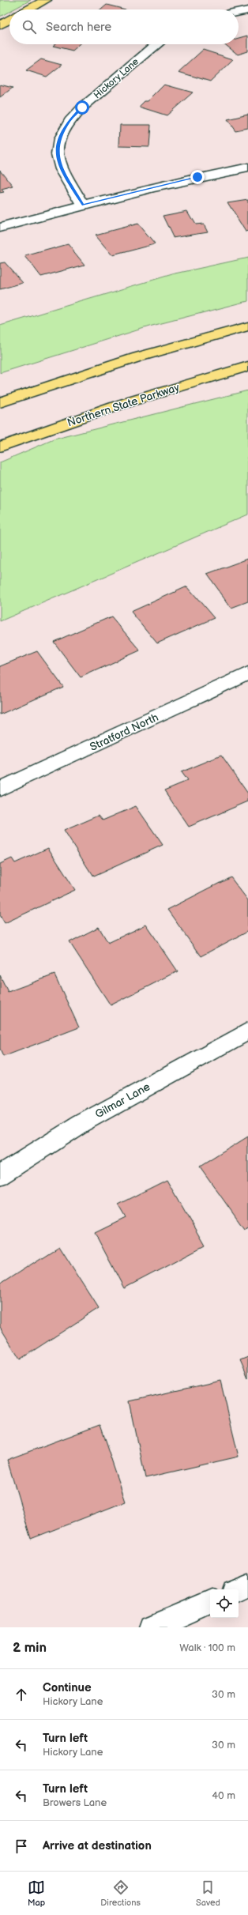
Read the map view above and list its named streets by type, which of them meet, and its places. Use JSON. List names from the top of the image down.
{
  "streets": {
    "main road": ["Northern State Parkway"],
    "street": ["Hickory Lane", "Stratford North", "Gilmar Lane"]
  },
  "page": {
    "search": "Search here",
    "heading": ["2 min", "Walk · 100 m"],
    "list": [
      ["Continue", "Hickory Lane", "30 m"],
      ["Turn left", "Hickory Lane", "30 m"],
      ["Turn left", "Browers Lane", "40 m"],
      "Arrive at destination"
    ],
    "nav": ["Map", "Directions", "Saved"]
  }
}
